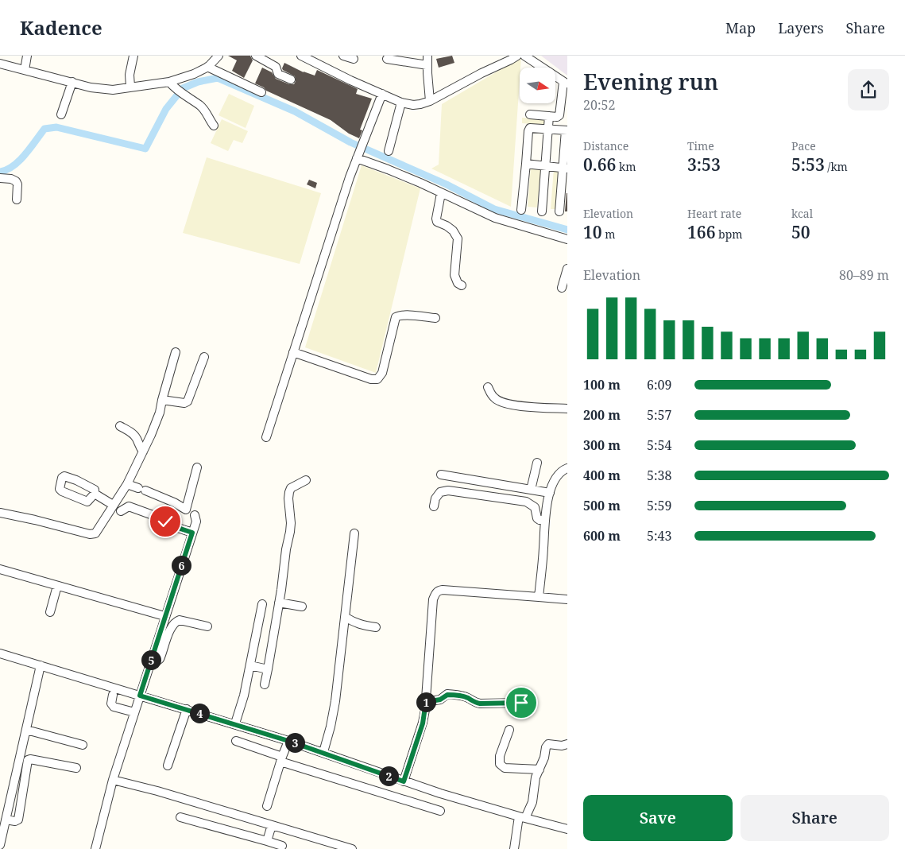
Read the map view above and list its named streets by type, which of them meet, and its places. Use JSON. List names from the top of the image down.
{
  "north": "right",
  "page": {
    "header": "Kadence",
    "nav": ["Map", "Layers", "Share"],
    "heading": ["Evening run", "20:52"],
    "stats": [
      ["Distance", "0.66 km"],
      ["Time", "3:53"],
      ["Pace", "5:53 /km"],
      ["Elevation", "10 m"],
      ["Heart rate", "166 bpm"],
      ["kcal", "50"]
    ],
    "chart": ["Elevation", "80–89 m"],
    "list": [
      {
        "name": "100 m",
        "note": "6:09"
      },
      {
        "name": "200 m",
        "note": "5:57"
      },
      {
        "name": "300 m",
        "note": "5:54"
      },
      {
        "name": "400 m",
        "note": "5:38"
      },
      {
        "name": "500 m",
        "note": "5:59"
      },
      {
        "name": "600 m",
        "note": "5:43"
      }
    ],
    "pins": [
      "6",
      "5",
      "1",
      "4",
      "3",
      "2"
    ],
    "buttons": ["Save", "Share"]
  }
}
